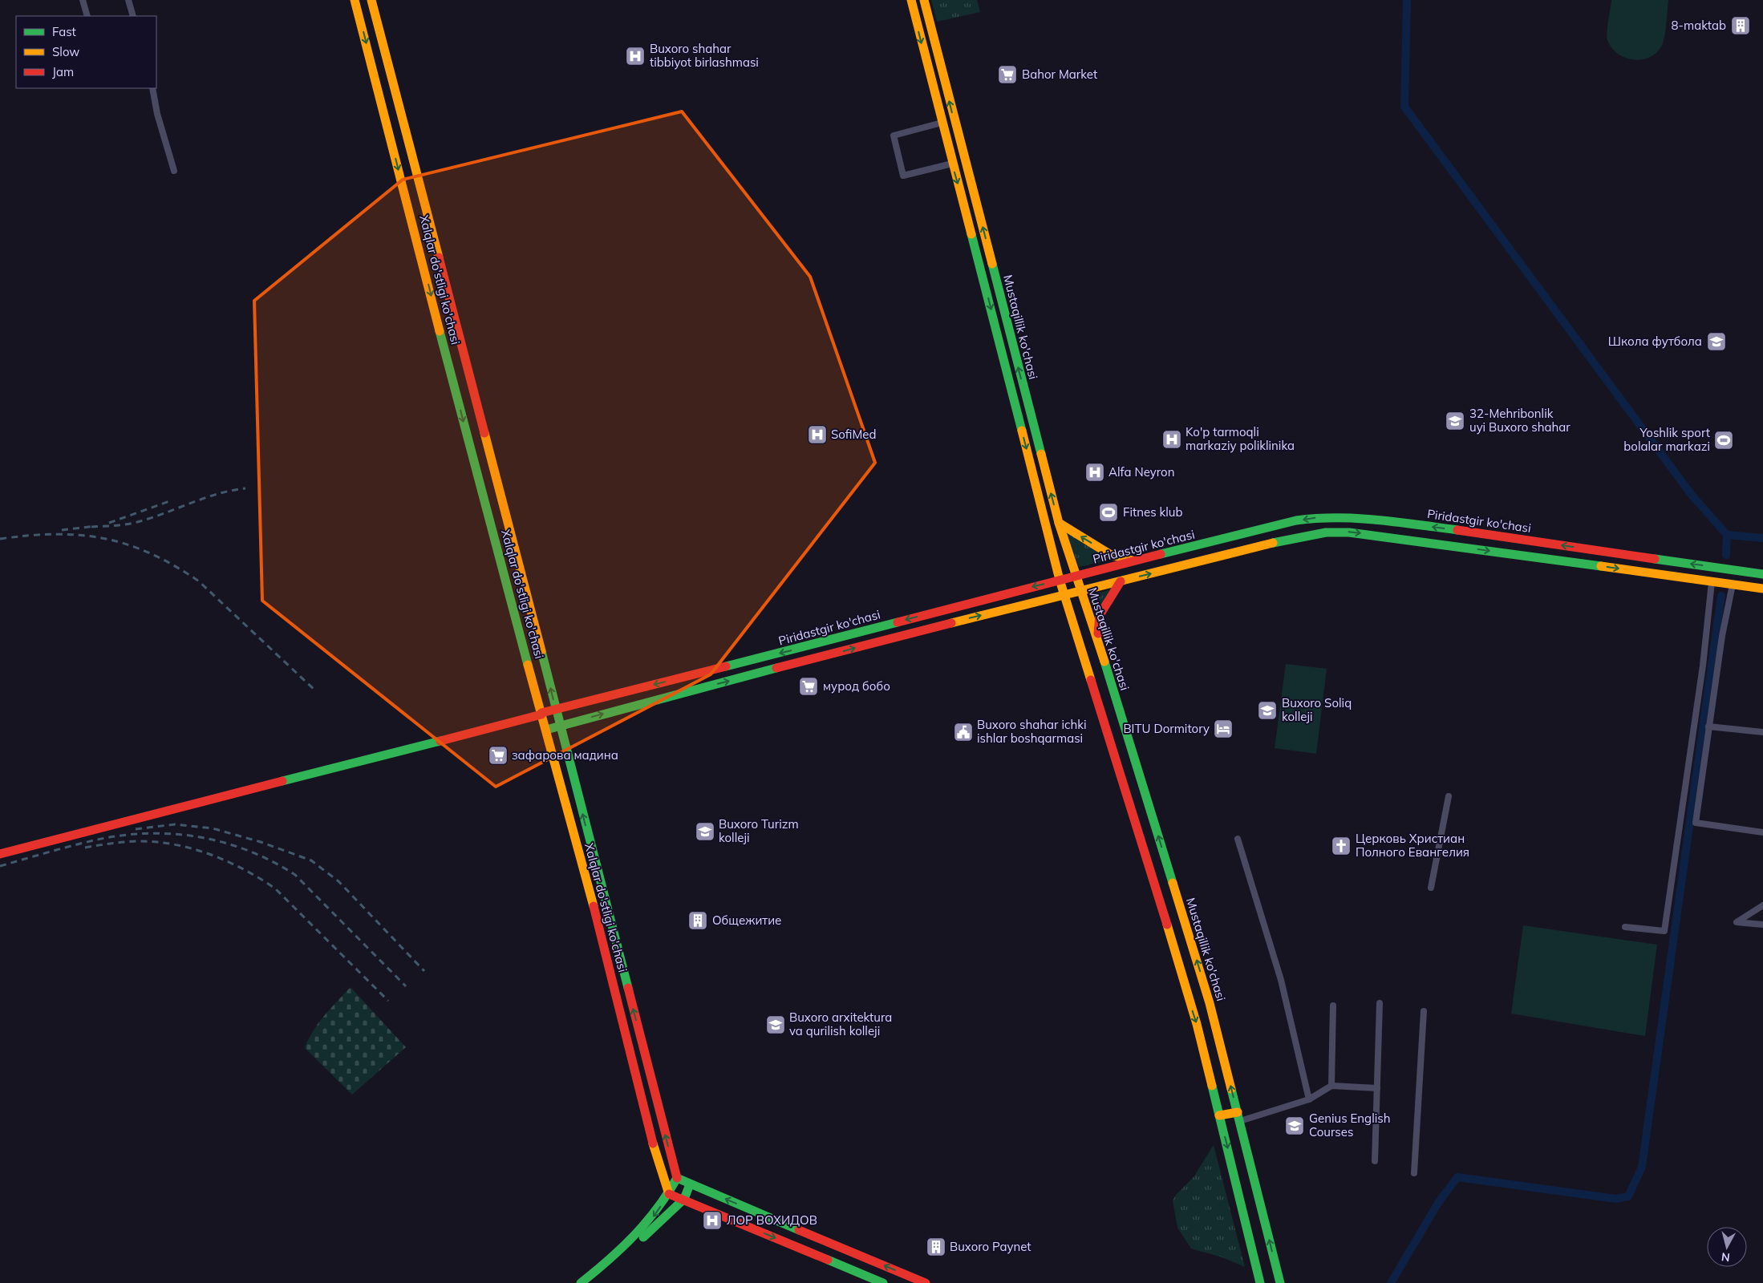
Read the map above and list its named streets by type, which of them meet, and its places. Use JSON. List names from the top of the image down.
{
  "streets": {
    "main road": ["Xalqlar do'stligi ko'chasi", "Mustaqillik ko'chasi", "Piridastgir ko'chasi"]
  },
  "crossings": [
    ["Xalqlar do'stligi ko'chasi", "Piridastgir ko'chasi"],
    ["Mustaqillik ko'chasi", "Piridastgir ko'chasi"]
  ],
  "places": {
    "building": ["8-maktab", "Общежитие", "Buxoro Paynet"],
    "hospital": [
      "Buxoro shahar tibbiyot birlashmasi",
      "SofiMed",
      "Ko'p tarmoqli markaziy poliklinika",
      "Alfa Neyron",
      "ЛОР ВОХИДОВ"
    ],
    "supermarket": ["Bahor Market", "мурод бобо", "зафарова мадина"],
    "school or university": [
      "Школа футбола",
      "32-Mehribonlik uyi Buxoro shahar",
      "Buxoro Soliq kolleji",
      "Buxoro Turizm kolleji",
      "Buxoro arxitektura va qurilish kolleji",
      "Genius English Courses"
    ],
    "sports": ["Yoshlik sport bolalar markazi", "Fitnes klub"],
    "hotel": ["BITU Dormitory"],
    "public building": ["Buxoro shahar ichki ishlar boshqarmasi"],
    "church": ["Церковь Христиан Полного Евангелия"]
  },
  "legend": ["Fast", "Slow", "Jam"],
  "north": "bottom"
}
